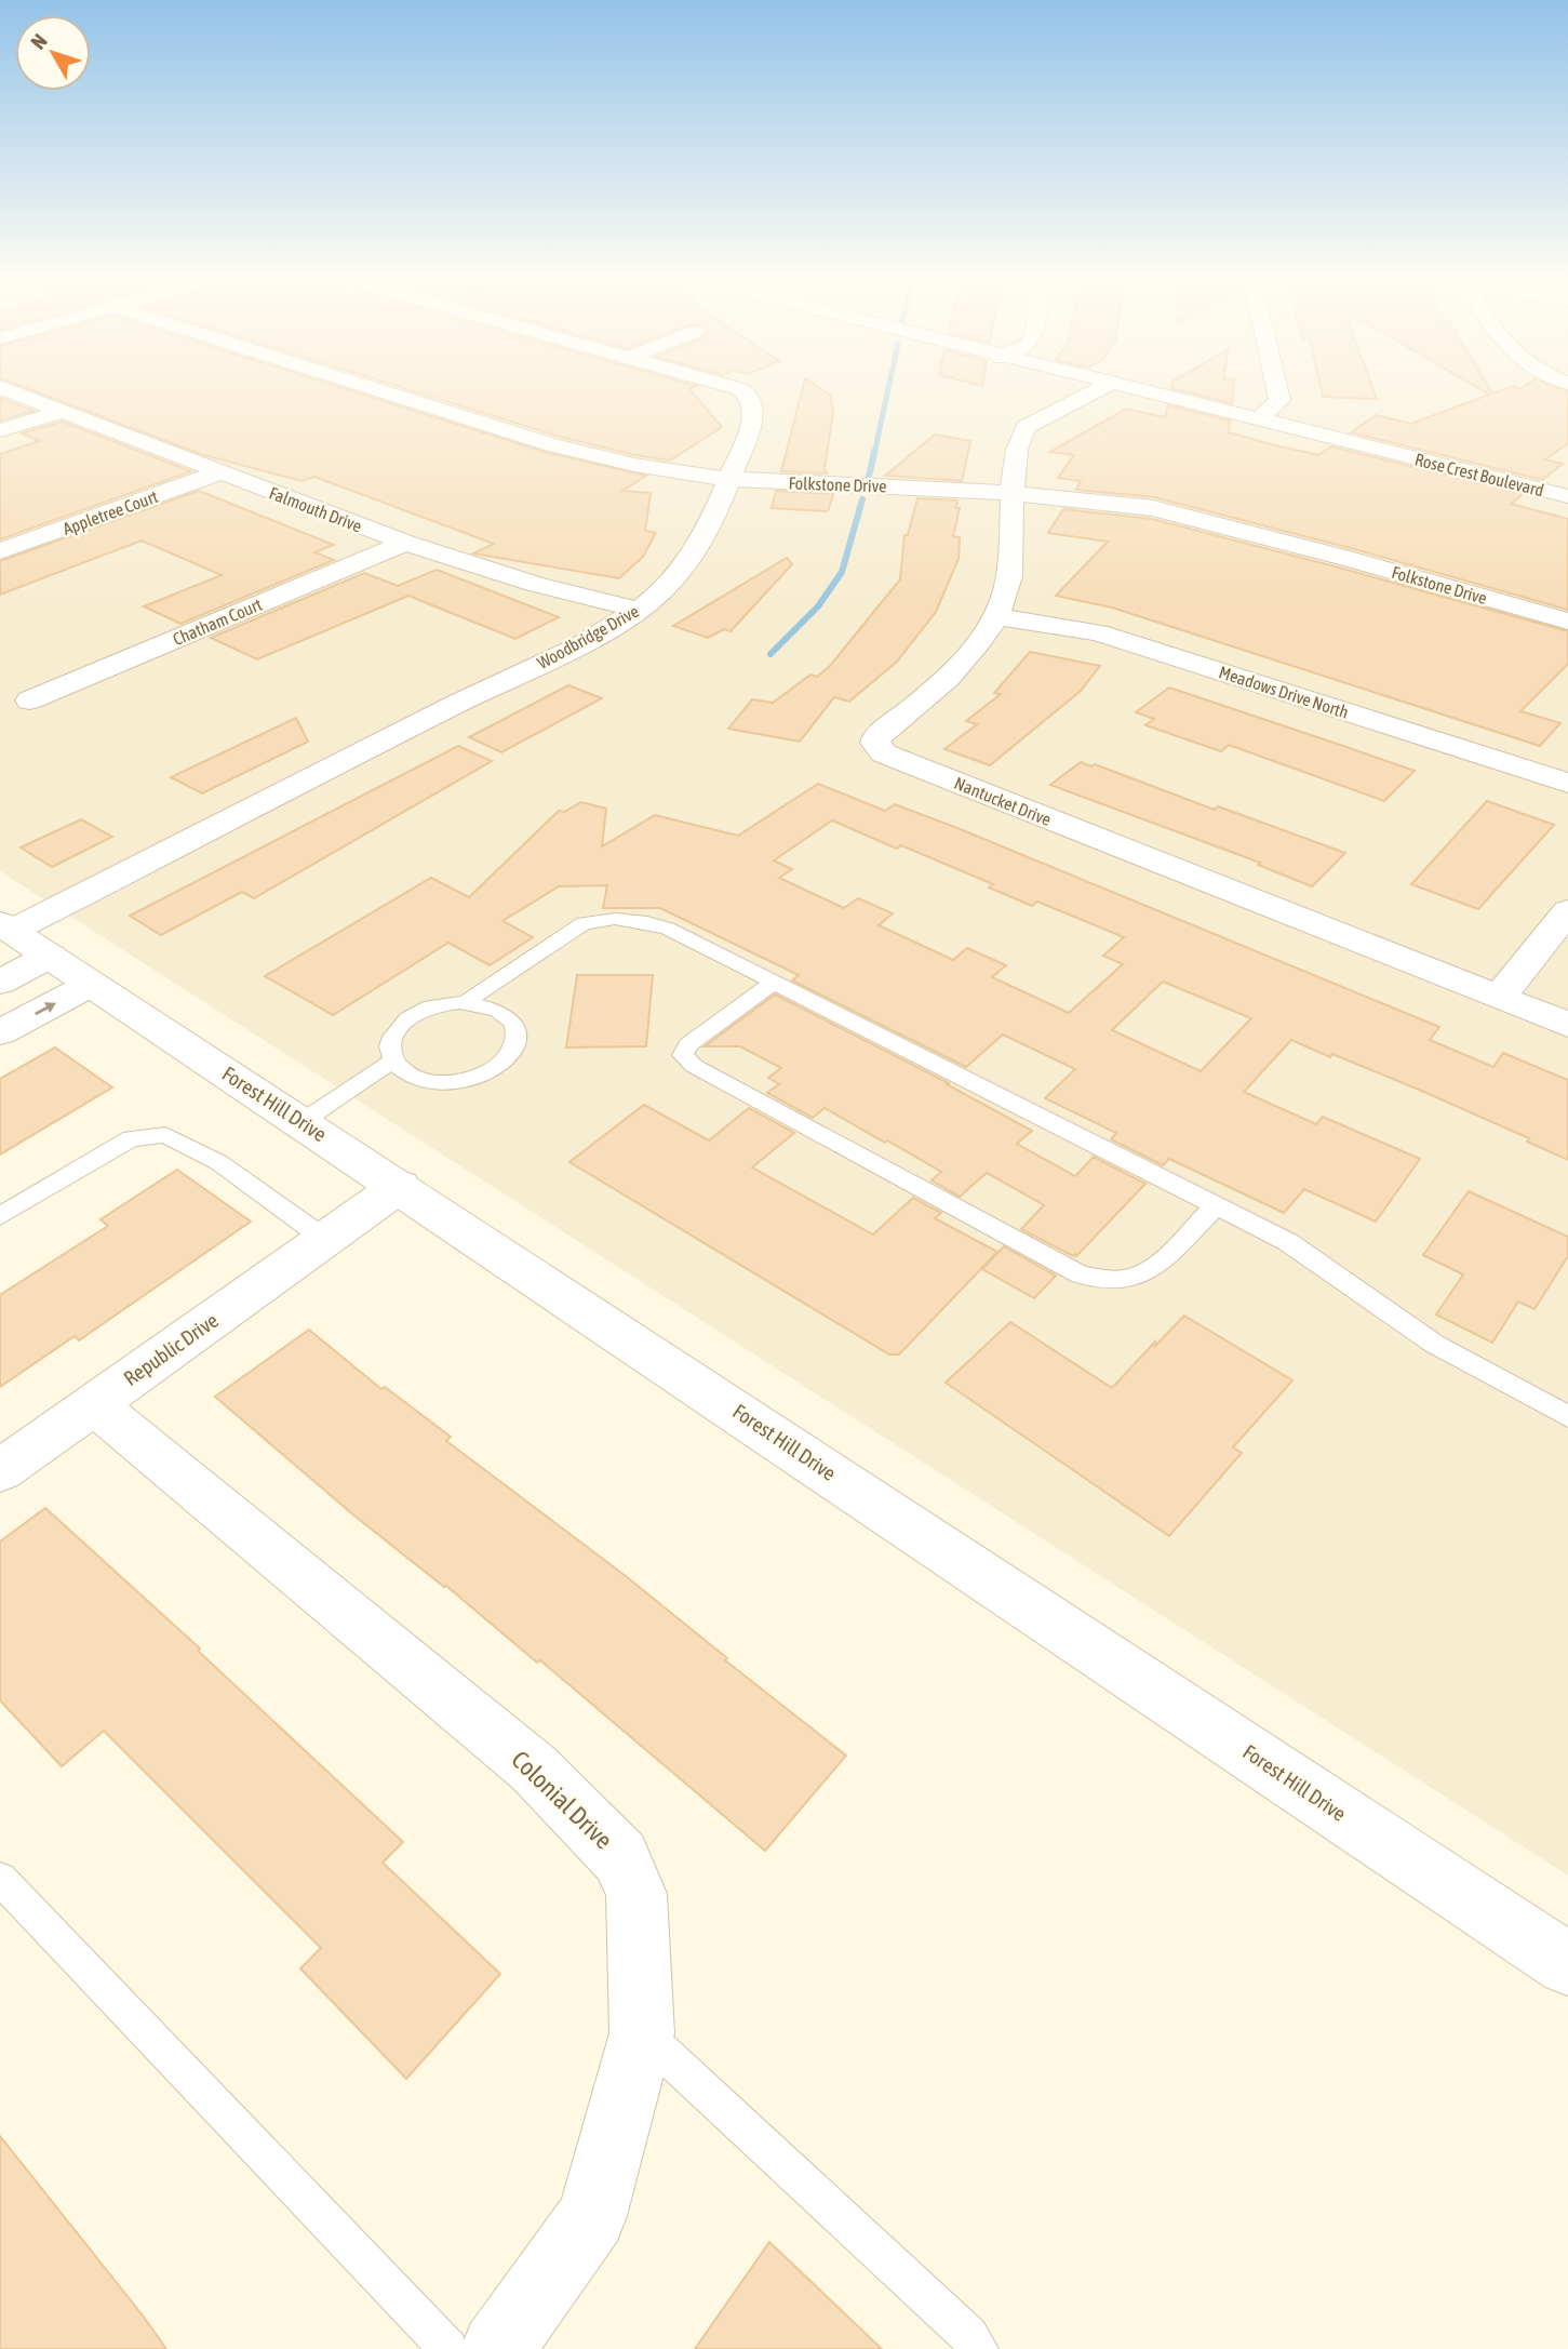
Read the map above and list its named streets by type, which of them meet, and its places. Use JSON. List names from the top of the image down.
{
  "streets": {
    "street": [
      "Rose Crest Boulevard",
      "Folkstone Drive",
      "Falmouth Drive",
      "Appletree Court",
      "Chatham Court",
      "Woodbridge Drive",
      "Meadows Drive North",
      "Nantucket Drive",
      "Forest Hill Drive",
      "Republic Drive",
      "Colonial Drive"
    ]
  },
  "crossings": [
    ["Folkstone Drive", "Woodbridge Drive"],
    ["Folkstone Drive", "Nantucket Drive"],
    ["Falmouth Drive", "Appletree Court"],
    ["Falmouth Drive", "Chatham Court"],
    ["Falmouth Drive", "Woodbridge Drive"],
    ["Woodbridge Drive", "Forest Hill Drive"],
    ["Meadows Drive North", "Nantucket Drive"],
    ["Republic Drive", "Colonial Drive"]
  ],
  "north": "top left"
}
